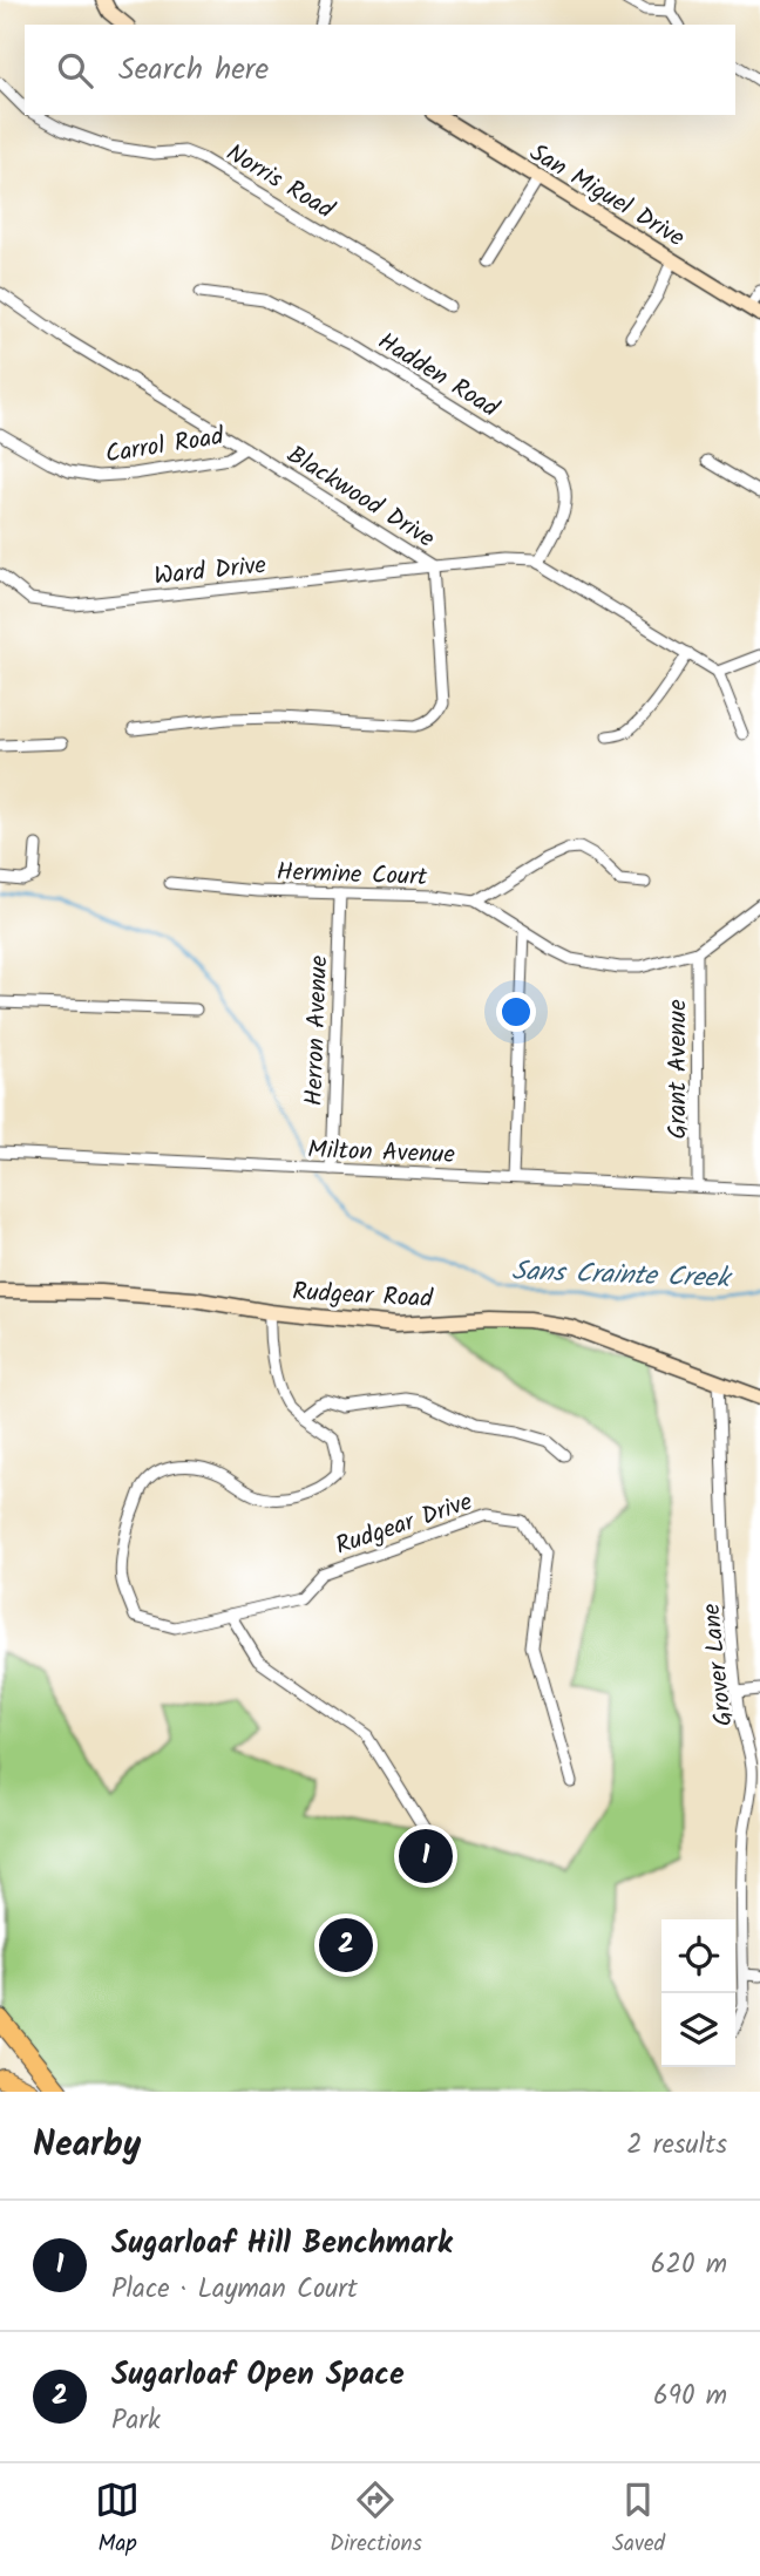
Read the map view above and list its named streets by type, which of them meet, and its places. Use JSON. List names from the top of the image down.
{
  "streets": {
    "street": [
      "Norris Road",
      "San Miguel Drive",
      "Hadden Road",
      "Carrol Road",
      "Blackwood Drive",
      "Ward Drive",
      "Hermine Court",
      "Herron Avenue",
      "Grant Avenue",
      "Milton Avenue",
      "Rudgear Road",
      "Rudgear Drive",
      "Grover Lane"
    ]
  },
  "crossings": [
    ["Hadden Road", "Blackwood Drive"],
    ["Carrol Road", "Blackwood Drive"],
    ["Blackwood Drive", "Ward Drive"],
    ["Hermine Court", "Herron Avenue"],
    ["Hermine Court", "Grant Avenue"],
    ["Herron Avenue", "Milton Avenue"],
    ["Grant Avenue", "Milton Avenue"],
    ["Rudgear Road", "Rudgear Drive"],
    ["Rudgear Road", "Grover Lane"]
  ],
  "water": ["Sans Crainte Creek"],
  "page": {
    "search": "Search here",
    "pins": ["1", "2"],
    "heading": ["Nearby", "2 results"],
    "list": [
      {
        "mark": "1",
        "name": "Sugarloaf Hill Benchmark",
        "note": "Place · Layman Court",
        "value": "620 m"
      },
      {
        "mark": "2",
        "name": "Sugarloaf Open Space",
        "note": "Park",
        "value": "690 m"
      }
    ],
    "nav": ["Map", "Directions", "Saved"]
  }
}
